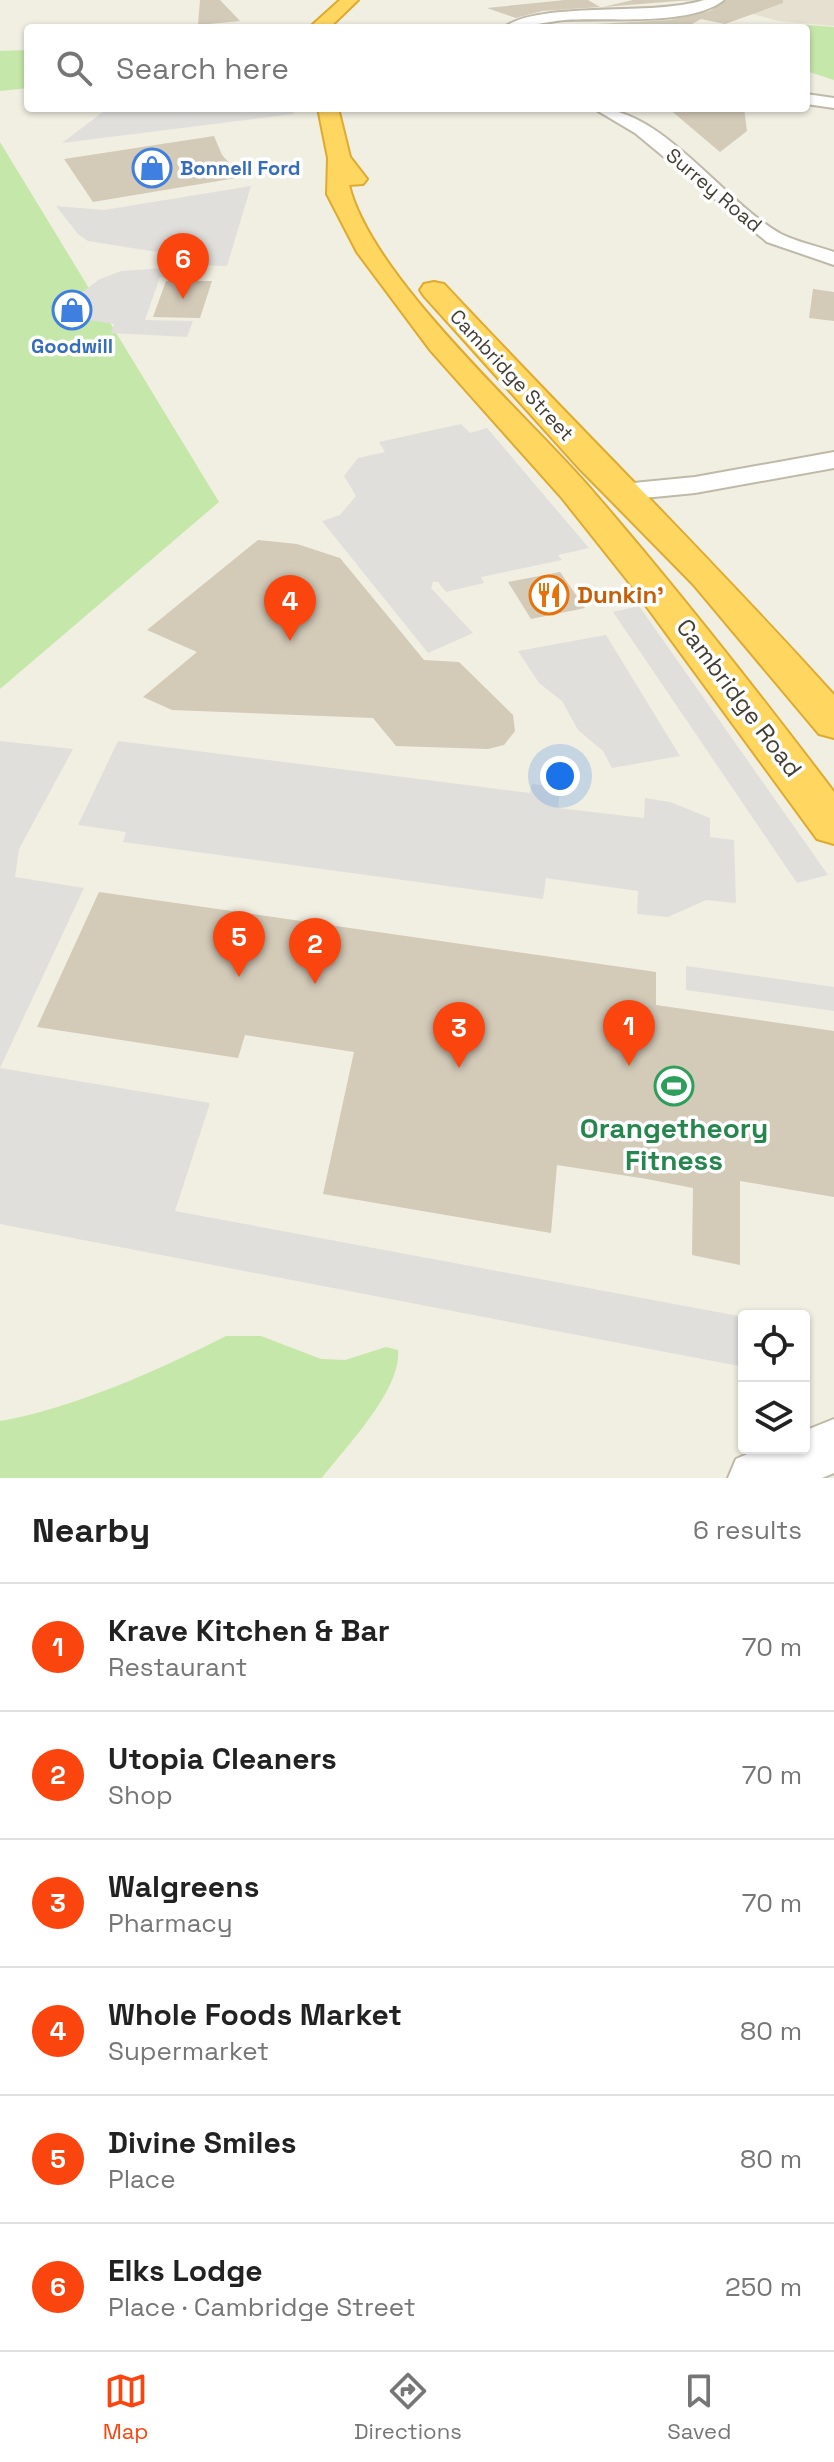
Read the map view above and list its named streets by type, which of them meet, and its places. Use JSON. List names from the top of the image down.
{
  "streets": {
    "highway": ["Cambridge Street", "Cambridge Road"],
    "street": ["Surrey Road"]
  },
  "crossings": [
    ["Cambridge Street", "Cambridge Road"]
  ],
  "places": {
    "shop": ["Bonnell Ford", "Goodwill"],
    "restaurant": ["Dunkin'"],
    "sports": ["Orangetheory Fitness"]
  },
  "page": {
    "search": "Search here",
    "pins": [
      "6",
      "4",
      "5",
      "2",
      "1",
      "3"
    ],
    "heading": ["Nearby", "6 results"],
    "list": [
      {
        "mark": "1",
        "name": "Krave Kitchen & Bar",
        "note": "Restaurant",
        "value": "70 m"
      },
      {
        "mark": "2",
        "name": "Utopia Cleaners",
        "note": "Shop",
        "value": "70 m"
      },
      {
        "mark": "3",
        "name": "Walgreens",
        "note": "Pharmacy",
        "value": "70 m"
      },
      {
        "mark": "4",
        "name": "Whole Foods Market",
        "note": "Supermarket",
        "value": "80 m"
      },
      {
        "mark": "5",
        "name": "Divine Smiles",
        "note": "Place",
        "value": "80 m"
      },
      {
        "mark": "6",
        "name": "Elks Lodge",
        "note": "Place · Cambridge Street",
        "value": "250 m"
      }
    ],
    "nav": ["Map", "Directions", "Saved"]
  }
}
